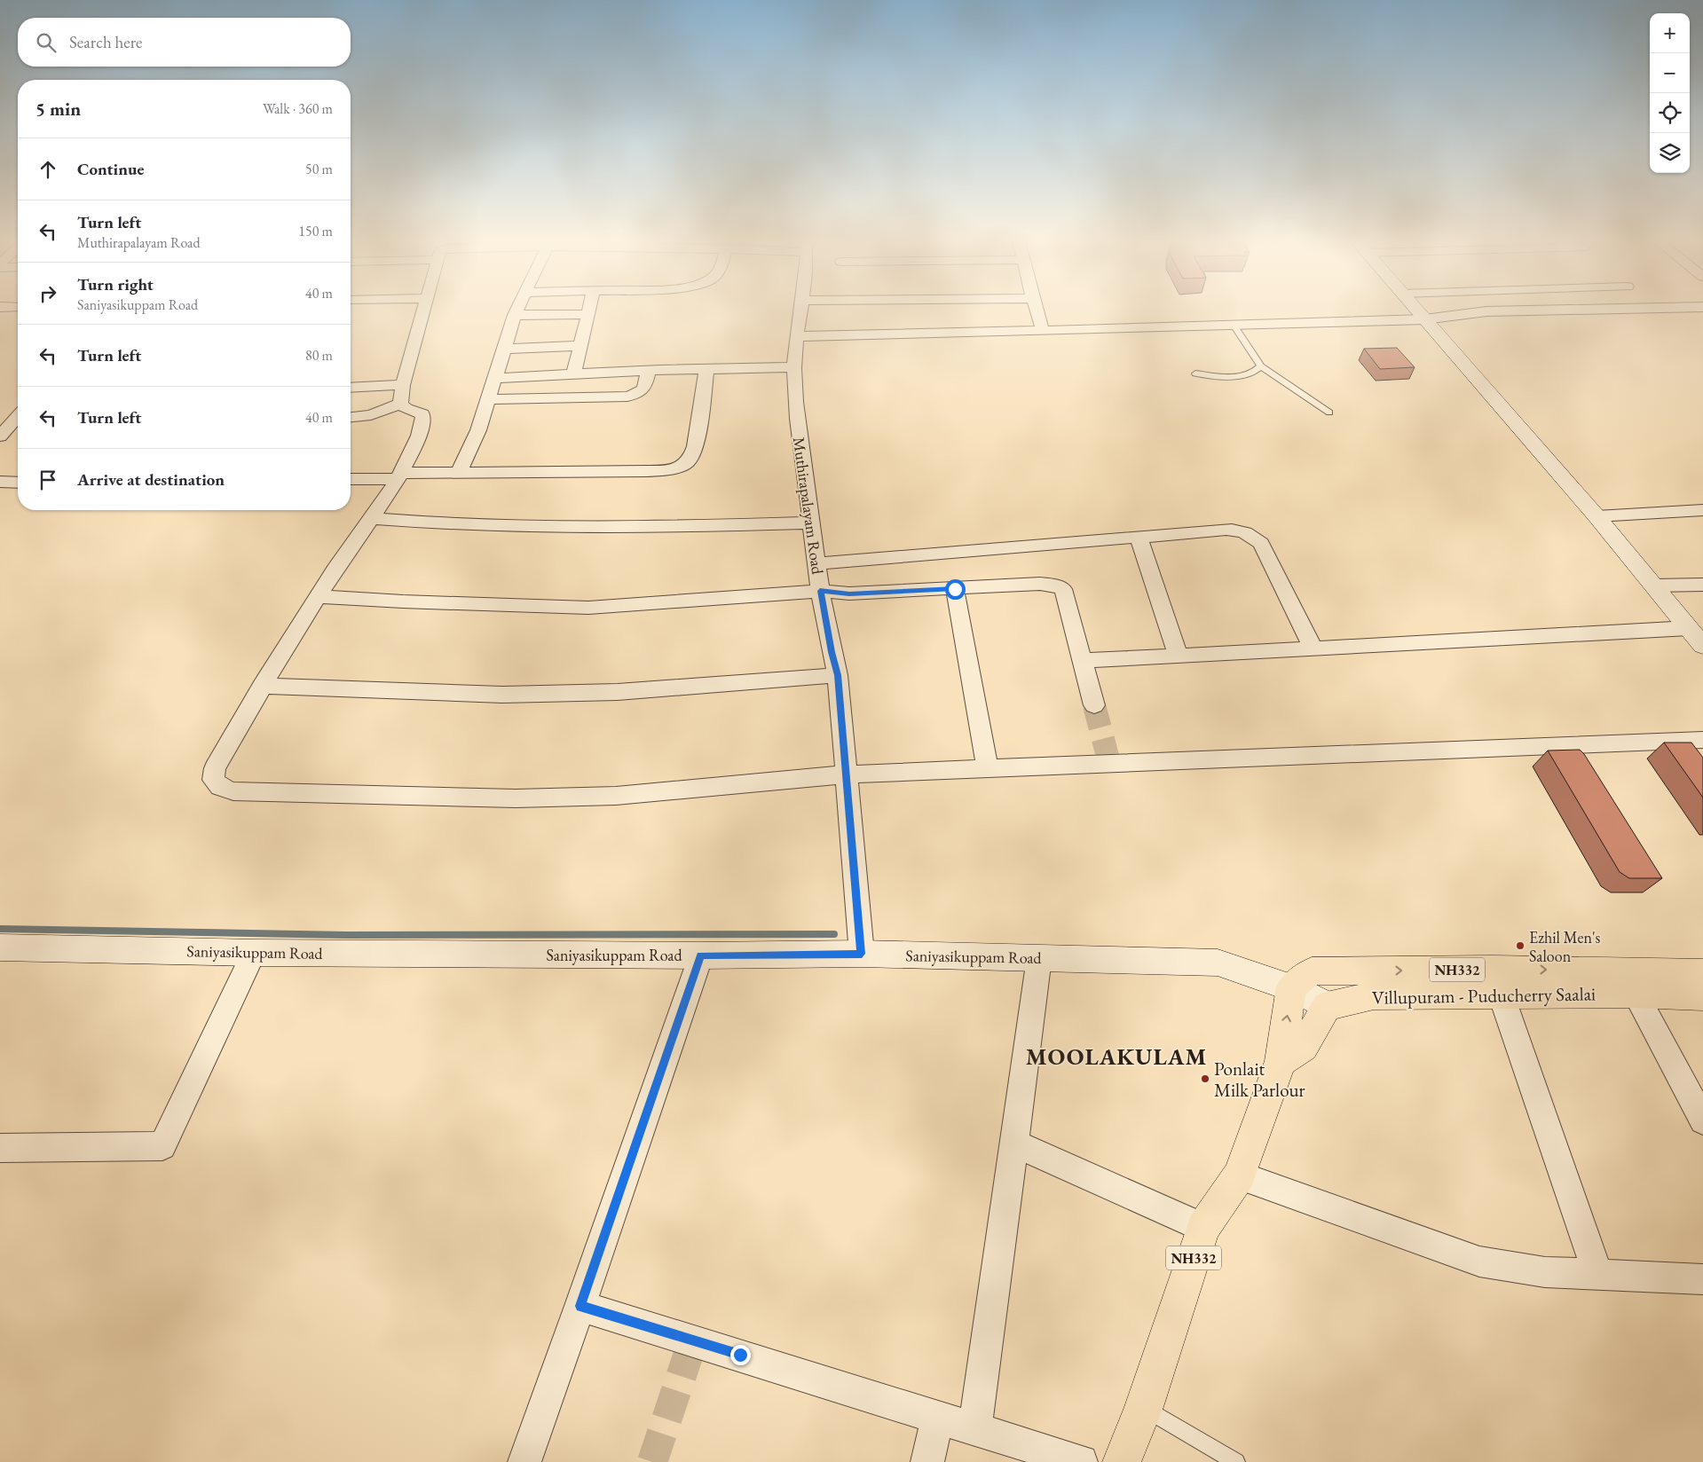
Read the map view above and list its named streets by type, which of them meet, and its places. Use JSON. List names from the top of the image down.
{
  "streets": {
    "highway": ["NH332", "Villupuram - Puducherry Saalai"],
    "street": ["Muthirapalayam Road", "Saniyasikuppam Road"]
  },
  "crossings": [
    ["Muthirapalayam Road", "Saniyasikuppam Road"],
    ["Saniyasikuppam Road", "NH332"],
    ["Saniyasikuppam Road", "Villupuram - Puducherry Saalai"],
    ["NH332", "Villupuram - Puducherry Saalai"]
  ],
  "districts": ["MOOLAKULAM"],
  "places": ["Ezhil Men's Saloon", "Ponlait Milk Parlour"],
  "page": {
    "map_buttons": ["+", "−"],
    "search": "Search here",
    "heading": ["5 min", "Walk · 360 m"],
    "list": [
      ["Continue", "50 m"],
      ["Turn left", "Muthirapalayam Road", "150 m"],
      ["Turn right", "Saniyasikuppam Road", "40 m"],
      ["Turn left", "80 m"],
      ["Turn left", "40 m"],
      "Arrive at destination"
    ]
  }
}
